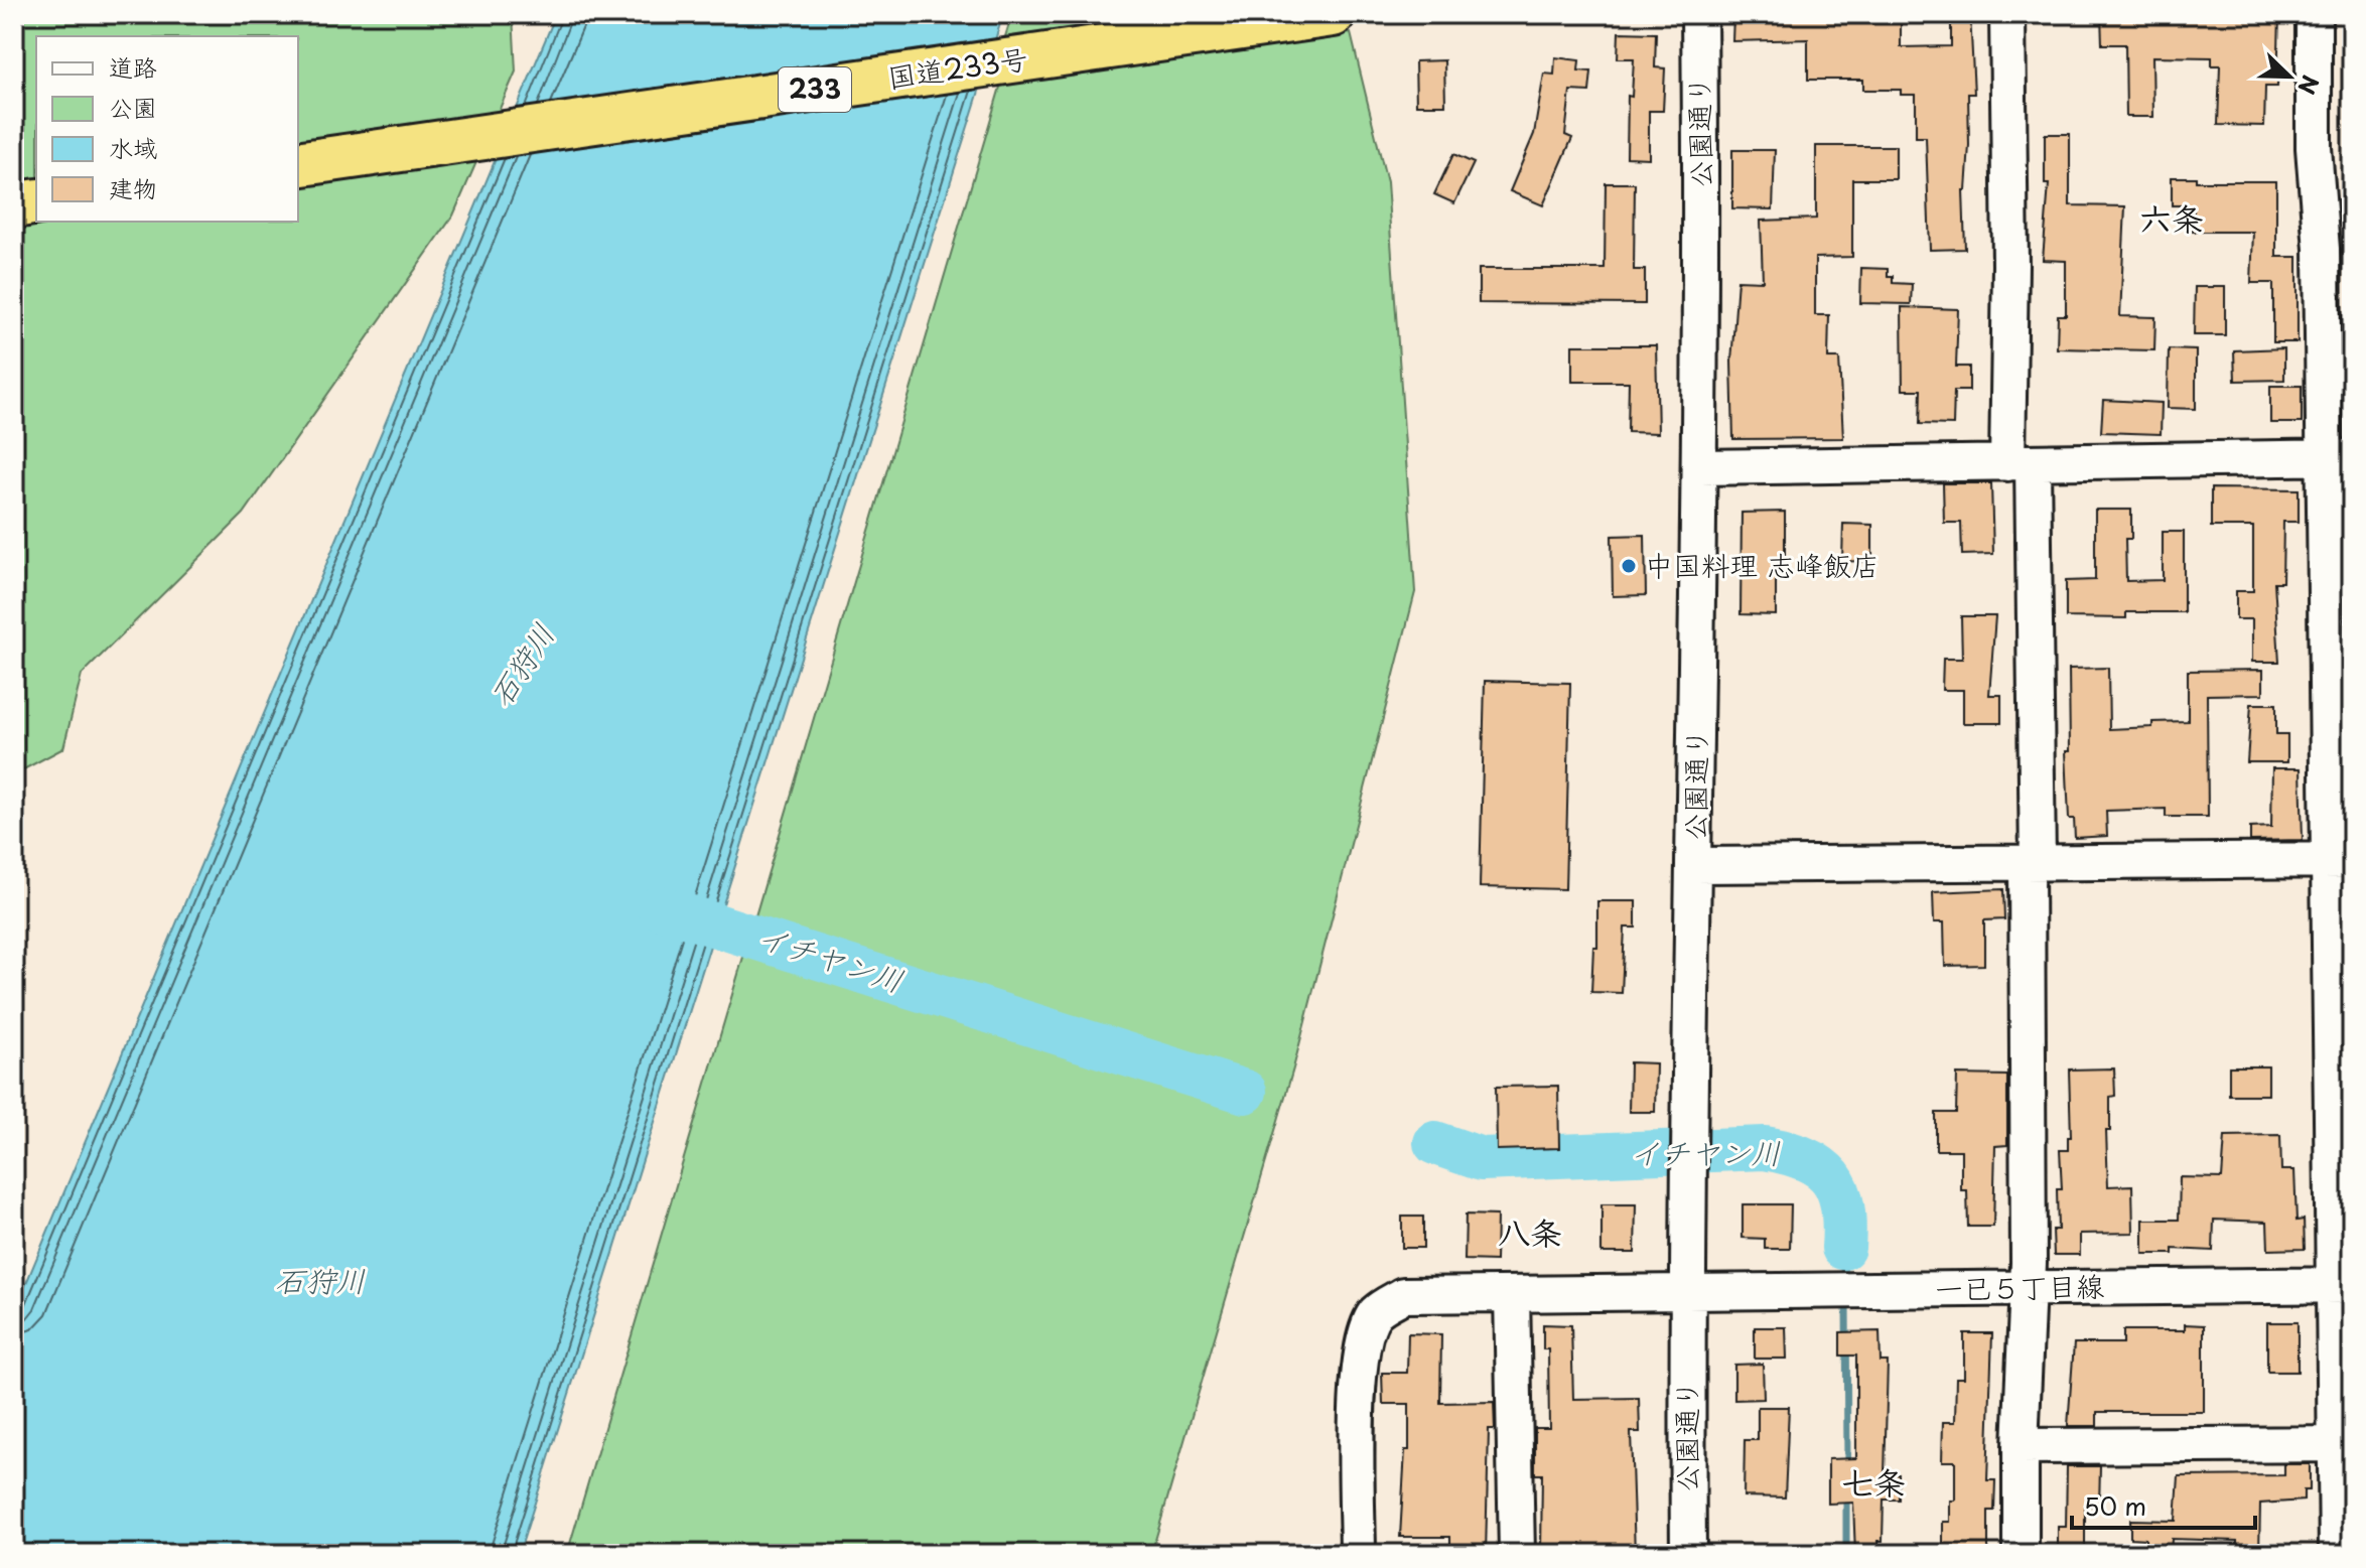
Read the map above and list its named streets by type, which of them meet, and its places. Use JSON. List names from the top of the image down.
{
  "streets": {
    "highway": ["国道233号", "233"],
    "street": ["公園通り", "一已５丁目線"]
  },
  "crossings": [
    ["公園通り", "一已５丁目線"]
  ],
  "districts": ["六条", "八条", "七条"],
  "water": ["石狩川", "イチヤン川"],
  "places": ["中国料理 志峰飯店"],
  "legend": [
    "道路",
    "公園",
    "水域",
    "建物"
  ],
  "scale_bar": "50 m",
  "north": "bottom right"
}
